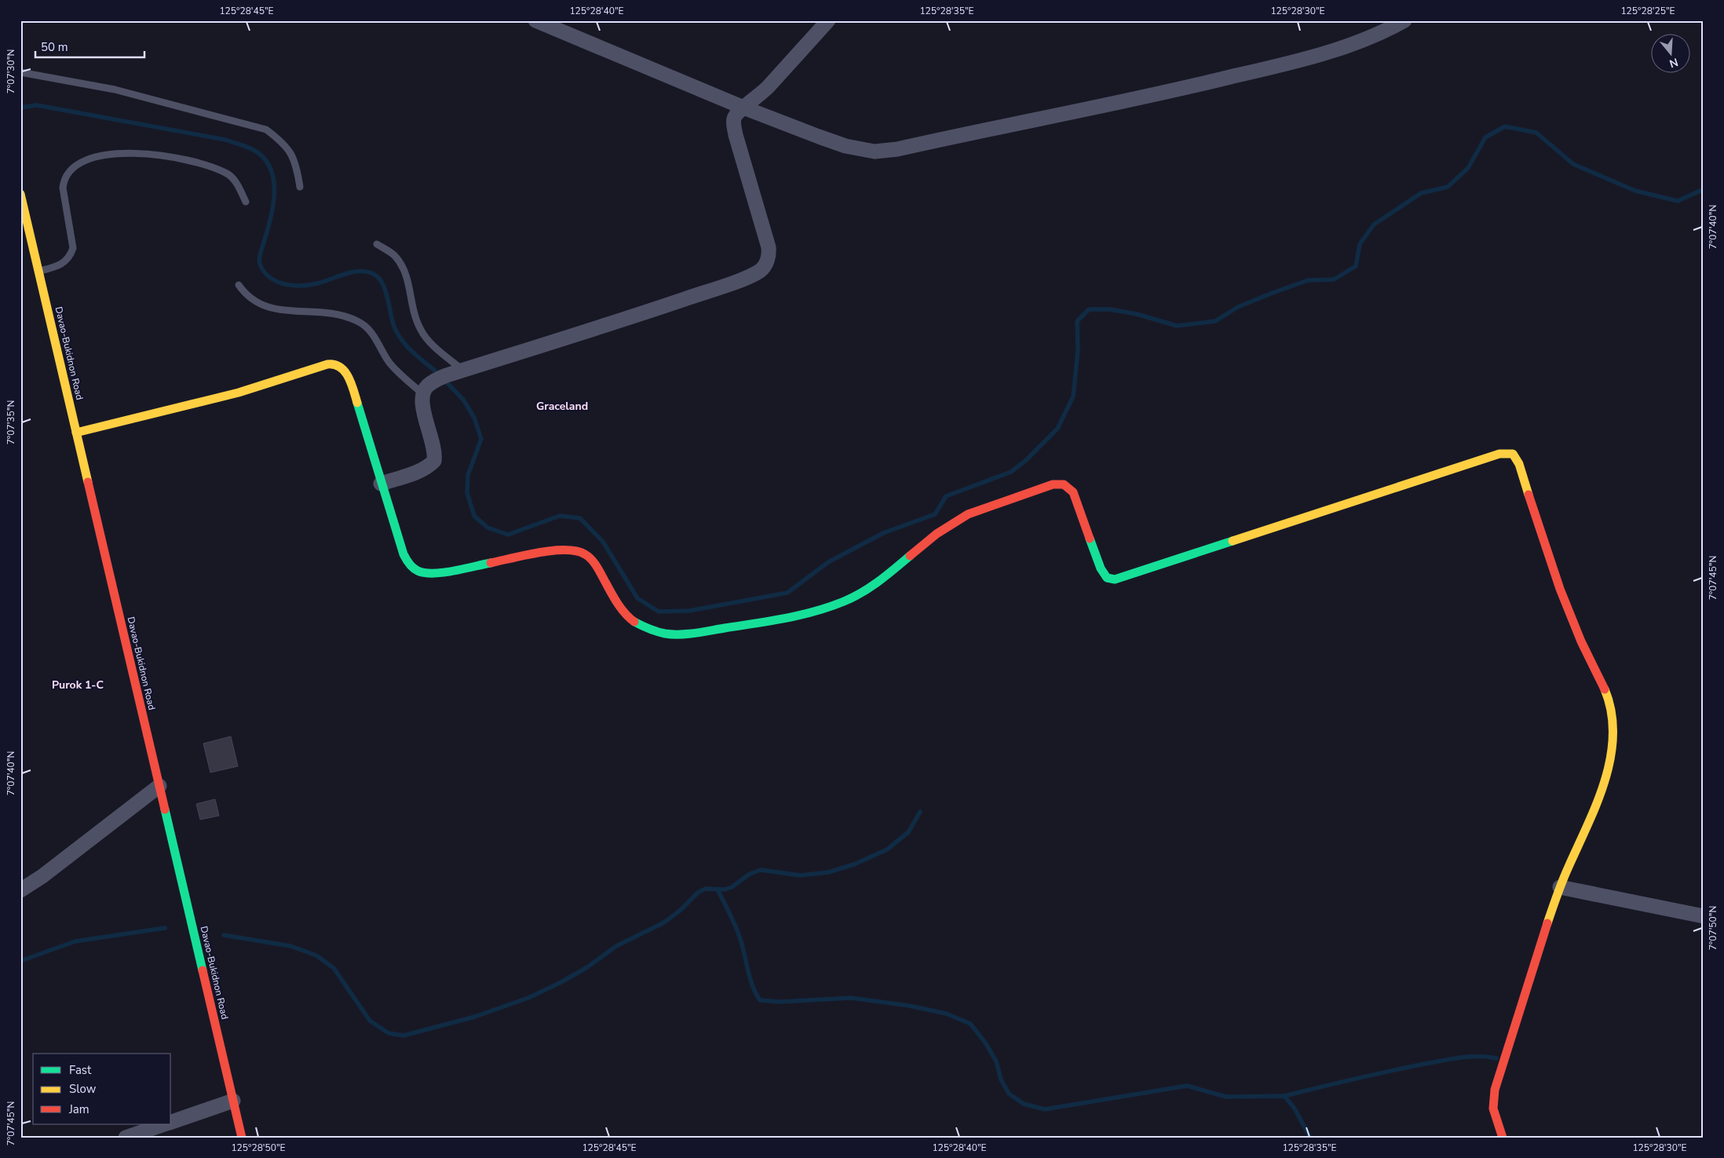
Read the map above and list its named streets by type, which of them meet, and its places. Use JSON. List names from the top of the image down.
{
  "streets": {
    "main road": ["Davao-Bukidnon Road"]
  },
  "districts": ["Graceland", "Purok 1-C"],
  "legend": ["Fast", "Slow", "Jam"],
  "scale_bar": "50 m",
  "north": "bottom",
  "coordinates": [
    "125°28'45\"E",
    "125°28'40\"E",
    "125°28'35\"E",
    "125°28'30\"E",
    "125°28'25\"E",
    "7°07'30\"N",
    "7°07'40\"N",
    "7°07'35\"N",
    "7°07'45\"N",
    "7°07'50\"N",
    "125°28'50\"E"
  ]
}
